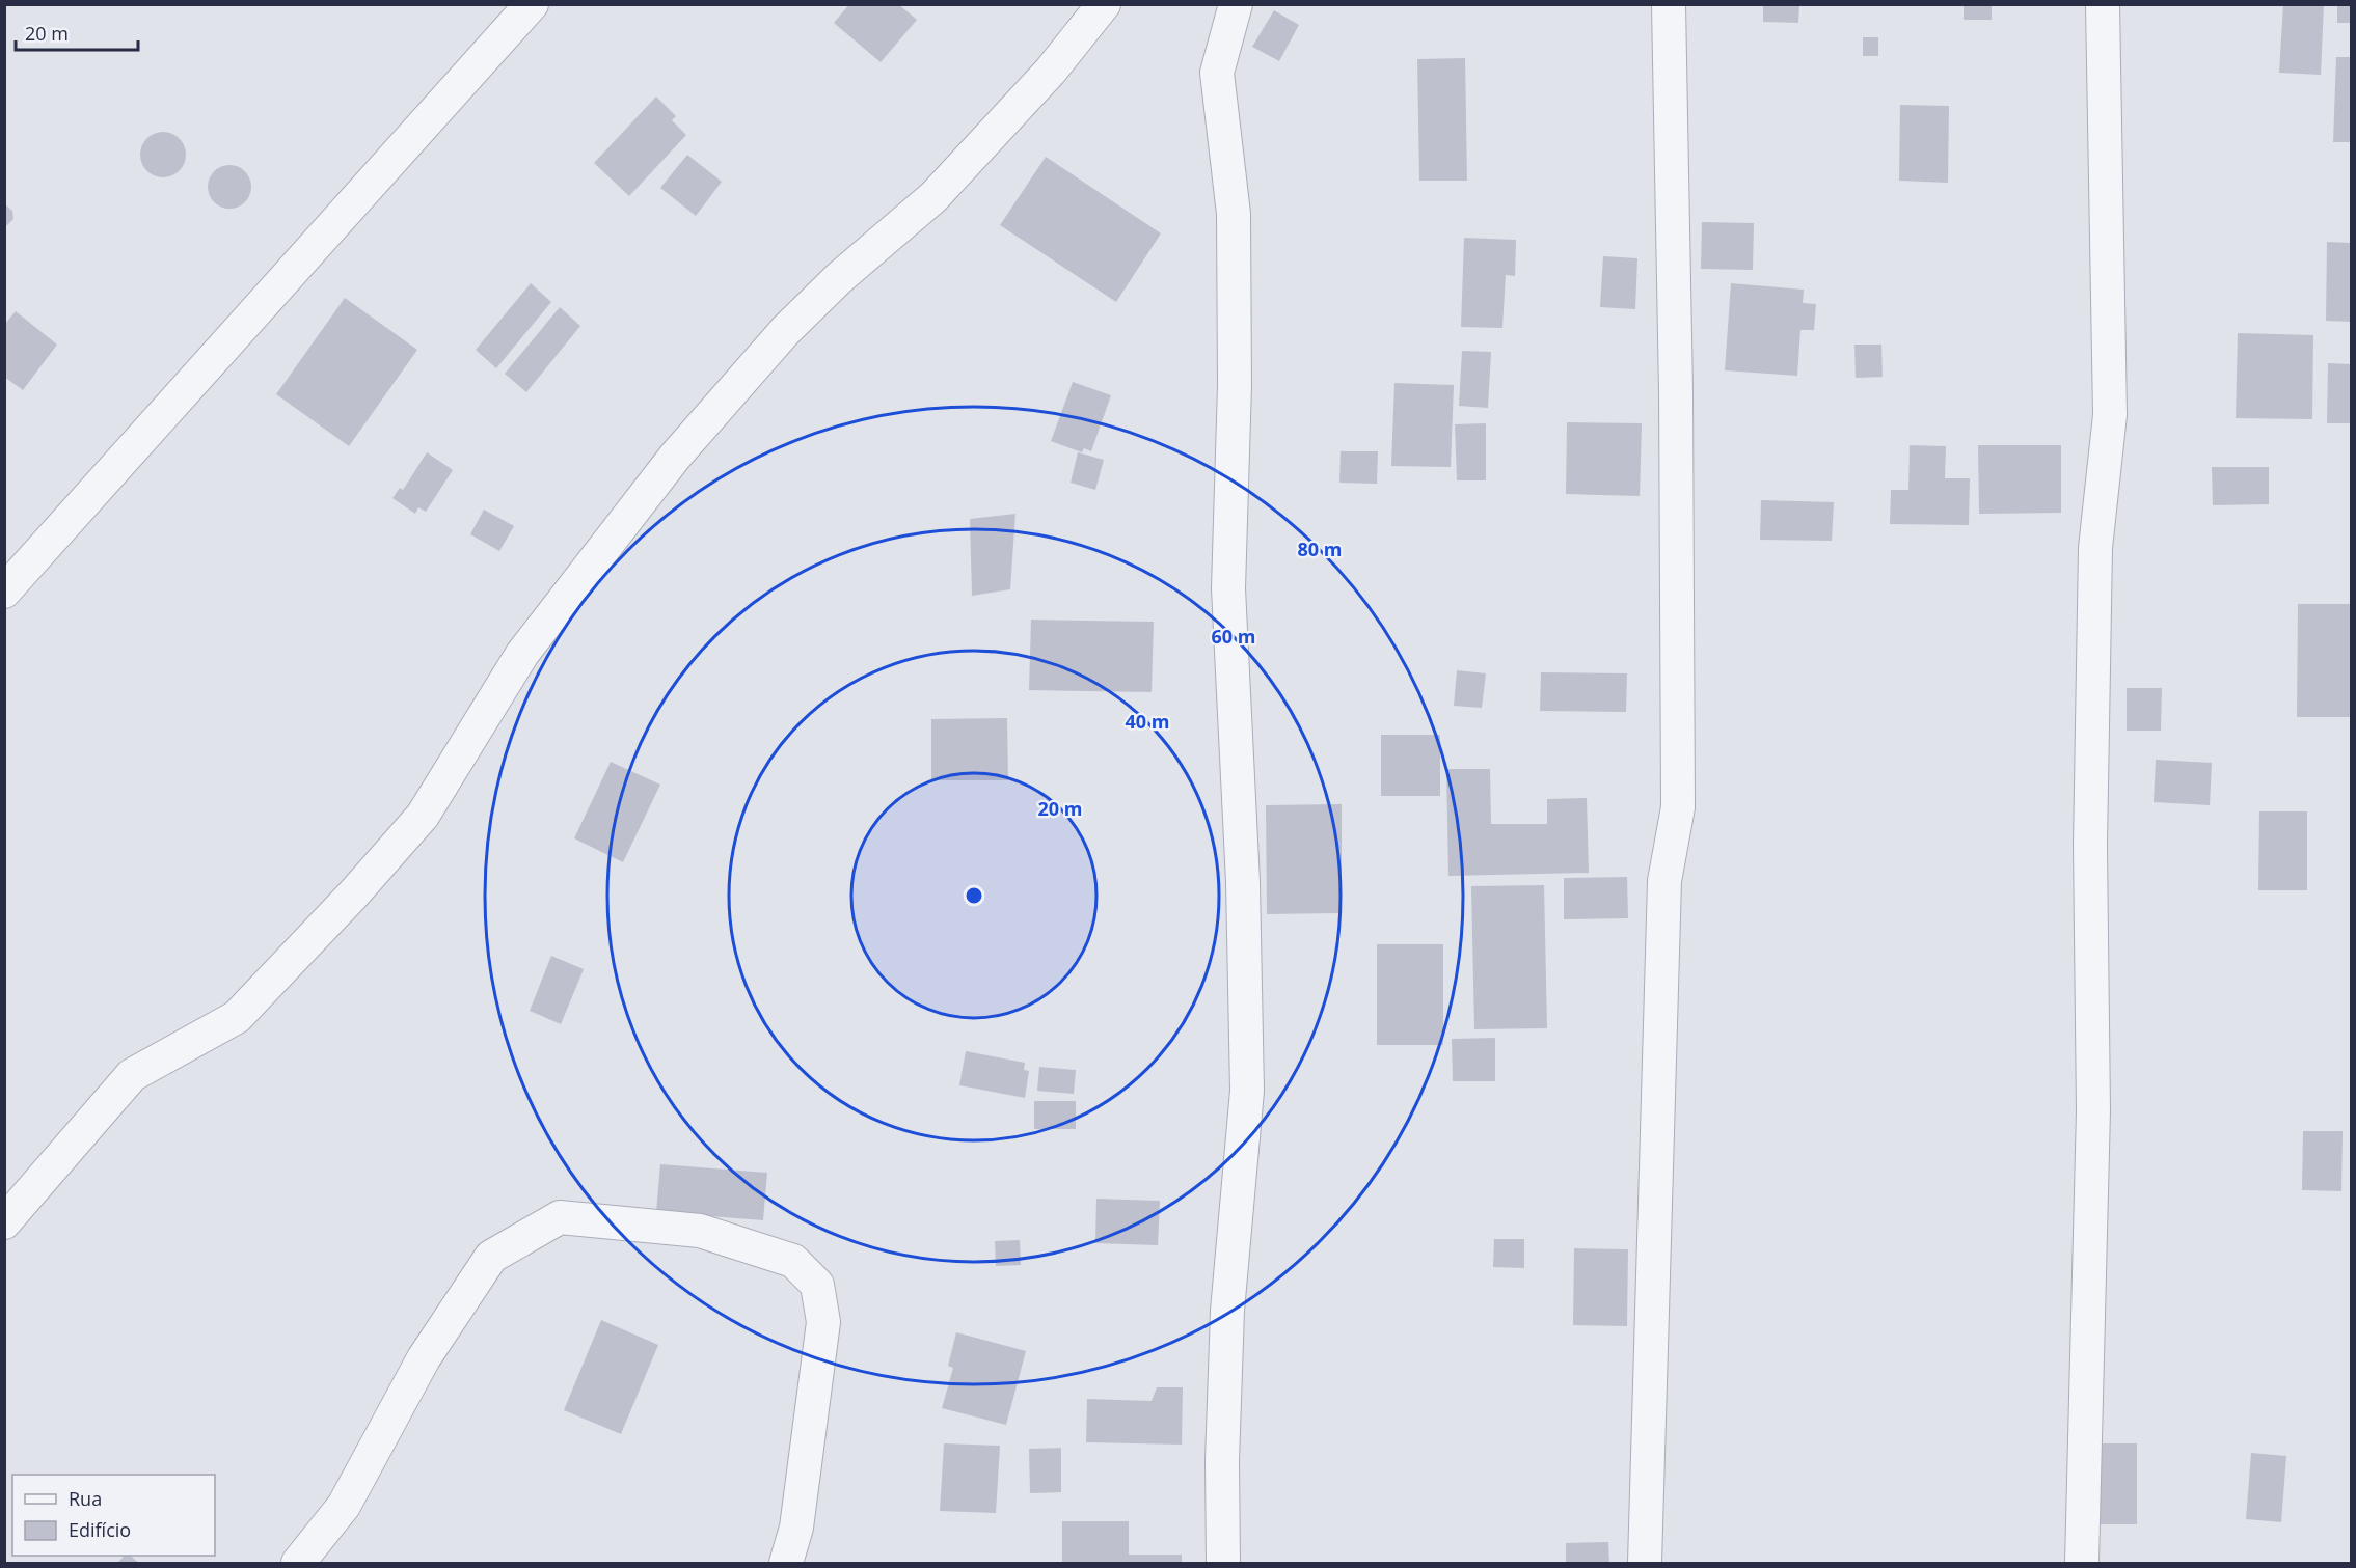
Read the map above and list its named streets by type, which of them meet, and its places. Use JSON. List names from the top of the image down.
{
  "legend": ["Rua", "Edifício"],
  "scale_bar": "20 m",
  "rings": [
    "80 m",
    "60 m",
    "40 m",
    "20 m"
  ]
}
